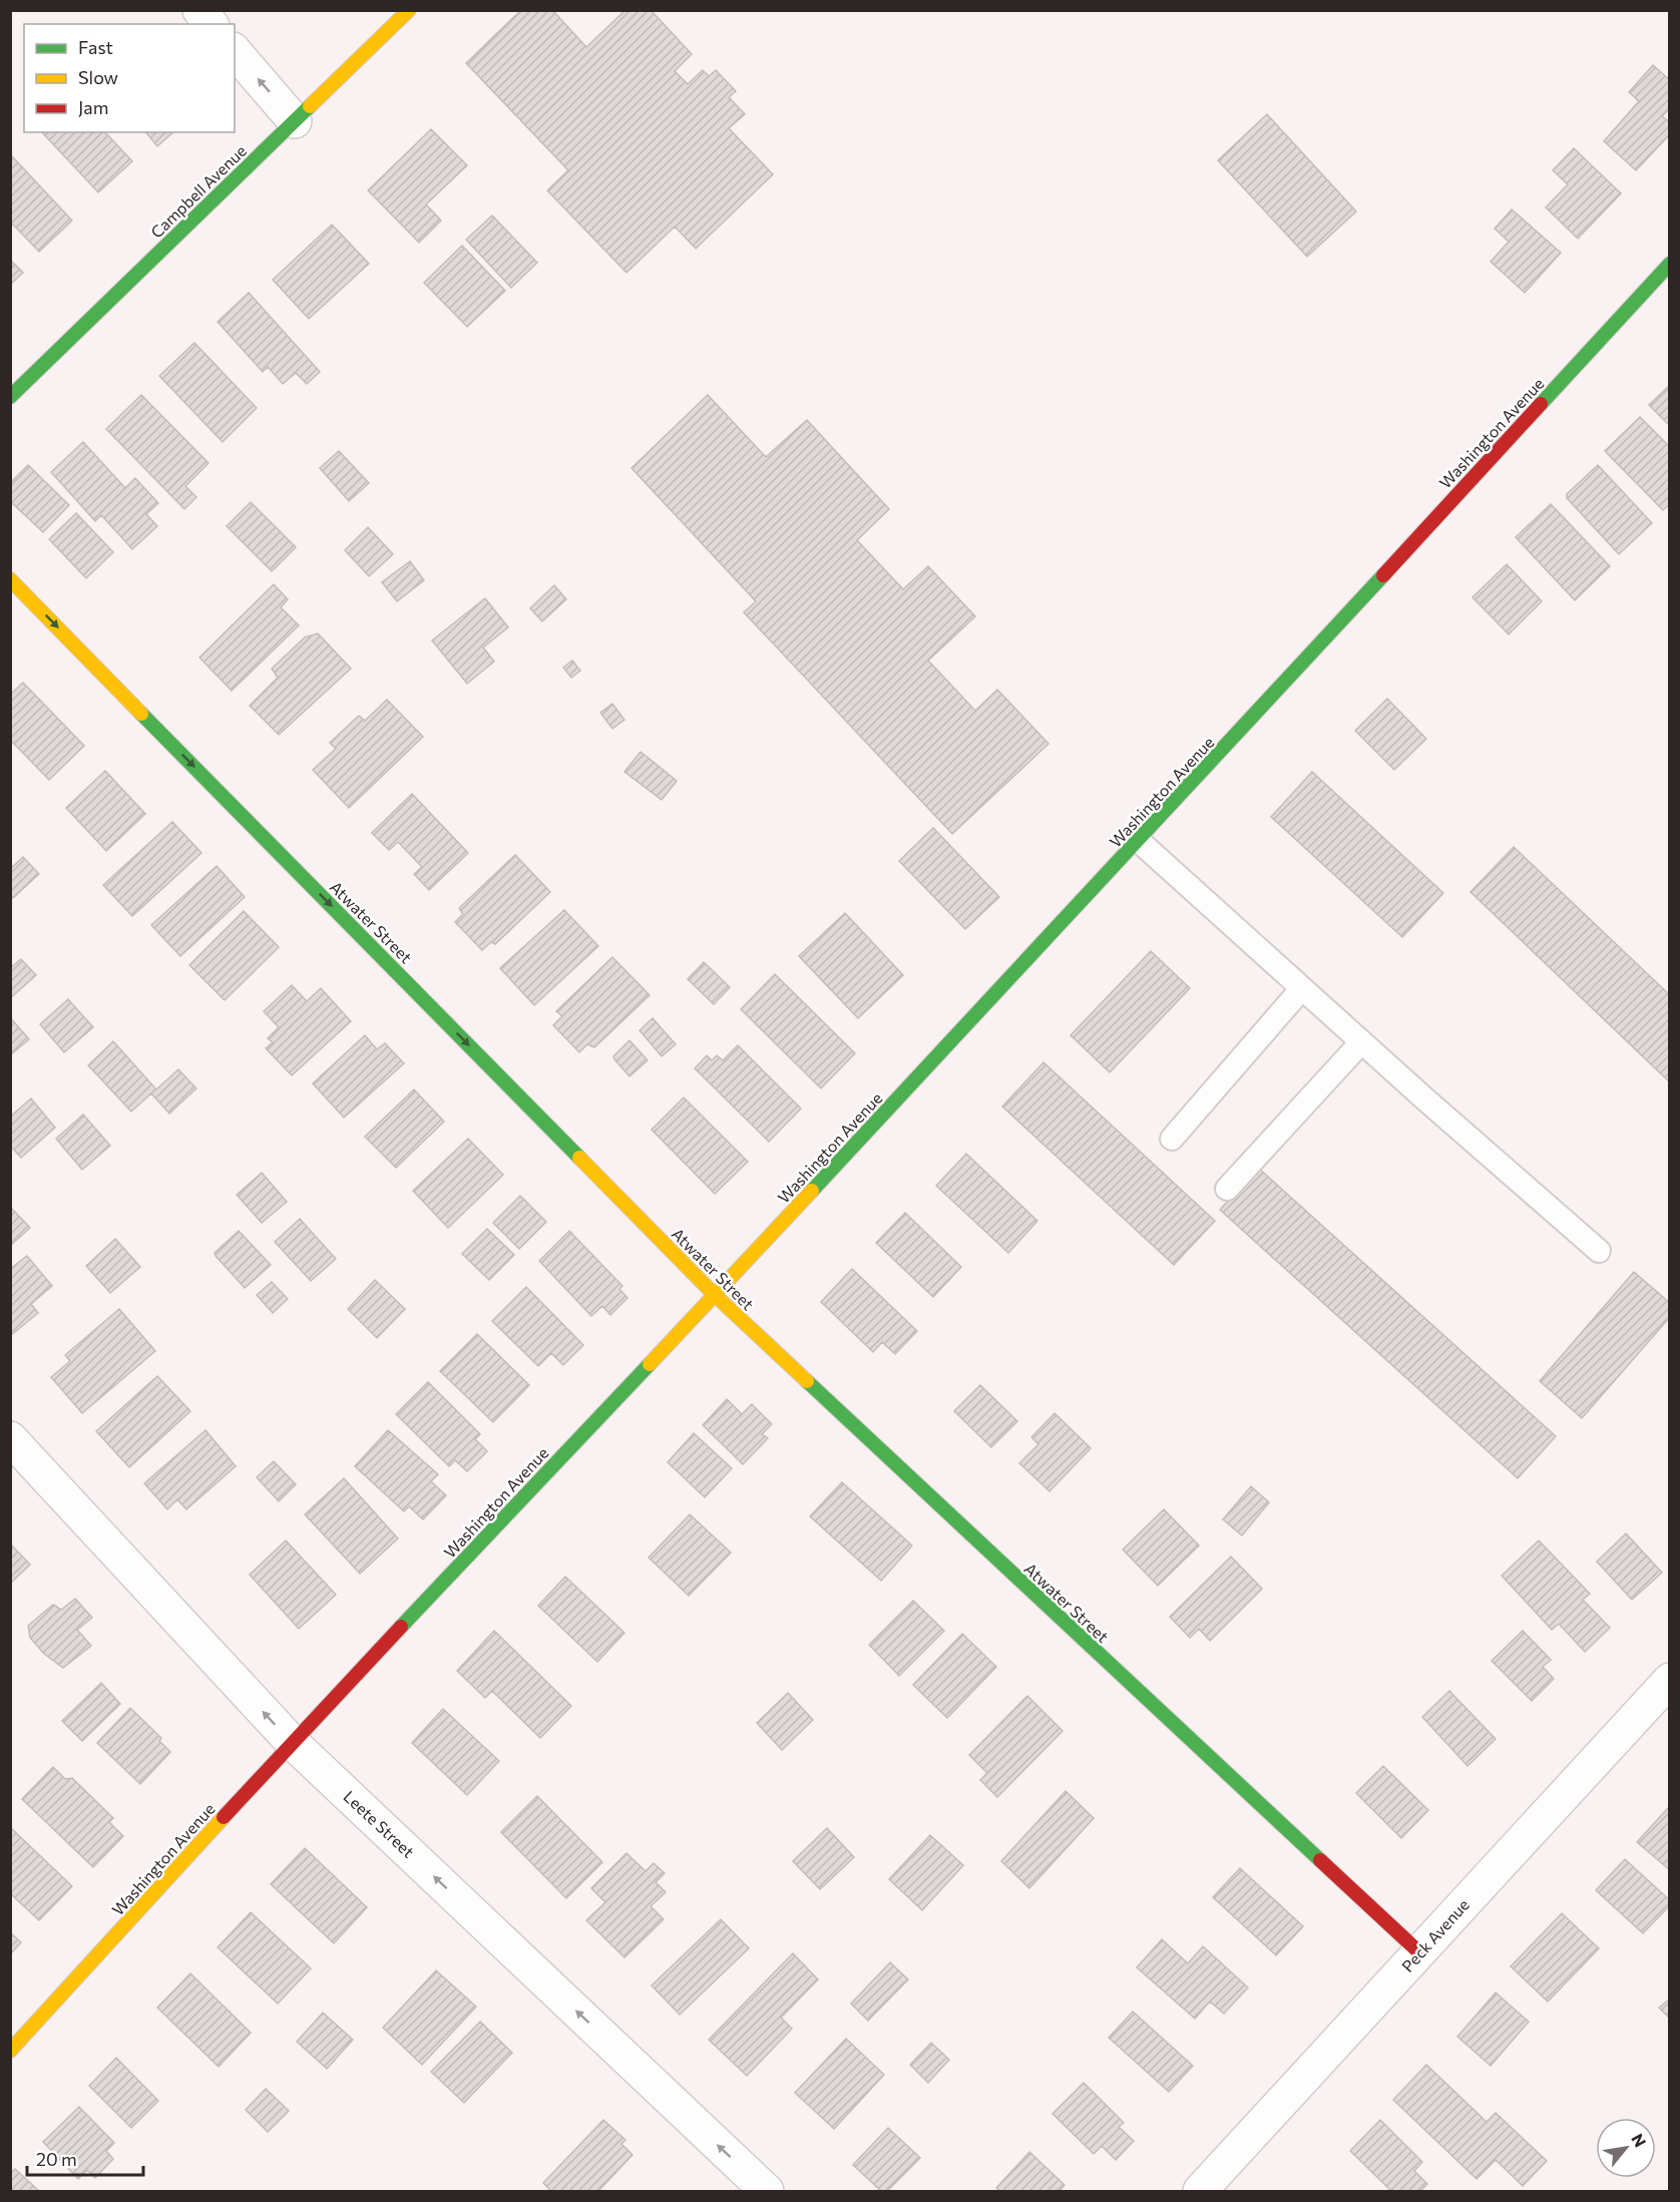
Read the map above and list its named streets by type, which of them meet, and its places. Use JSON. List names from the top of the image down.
{
  "streets": {
    "street": [
      "Campbell Avenue",
      "Washington Avenue",
      "Atwater Street",
      "Leete Street",
      "Peck Avenue"
    ]
  },
  "crossings": [
    ["Washington Avenue", "Atwater Street"],
    ["Washington Avenue", "Leete Street"],
    ["Atwater Street", "Peck Avenue"]
  ],
  "one_way": ["Atwater Street", "Leete Street"],
  "legend": ["Fast", "Slow", "Jam"],
  "scale_bar": "20 m",
  "north": "top right"
}
